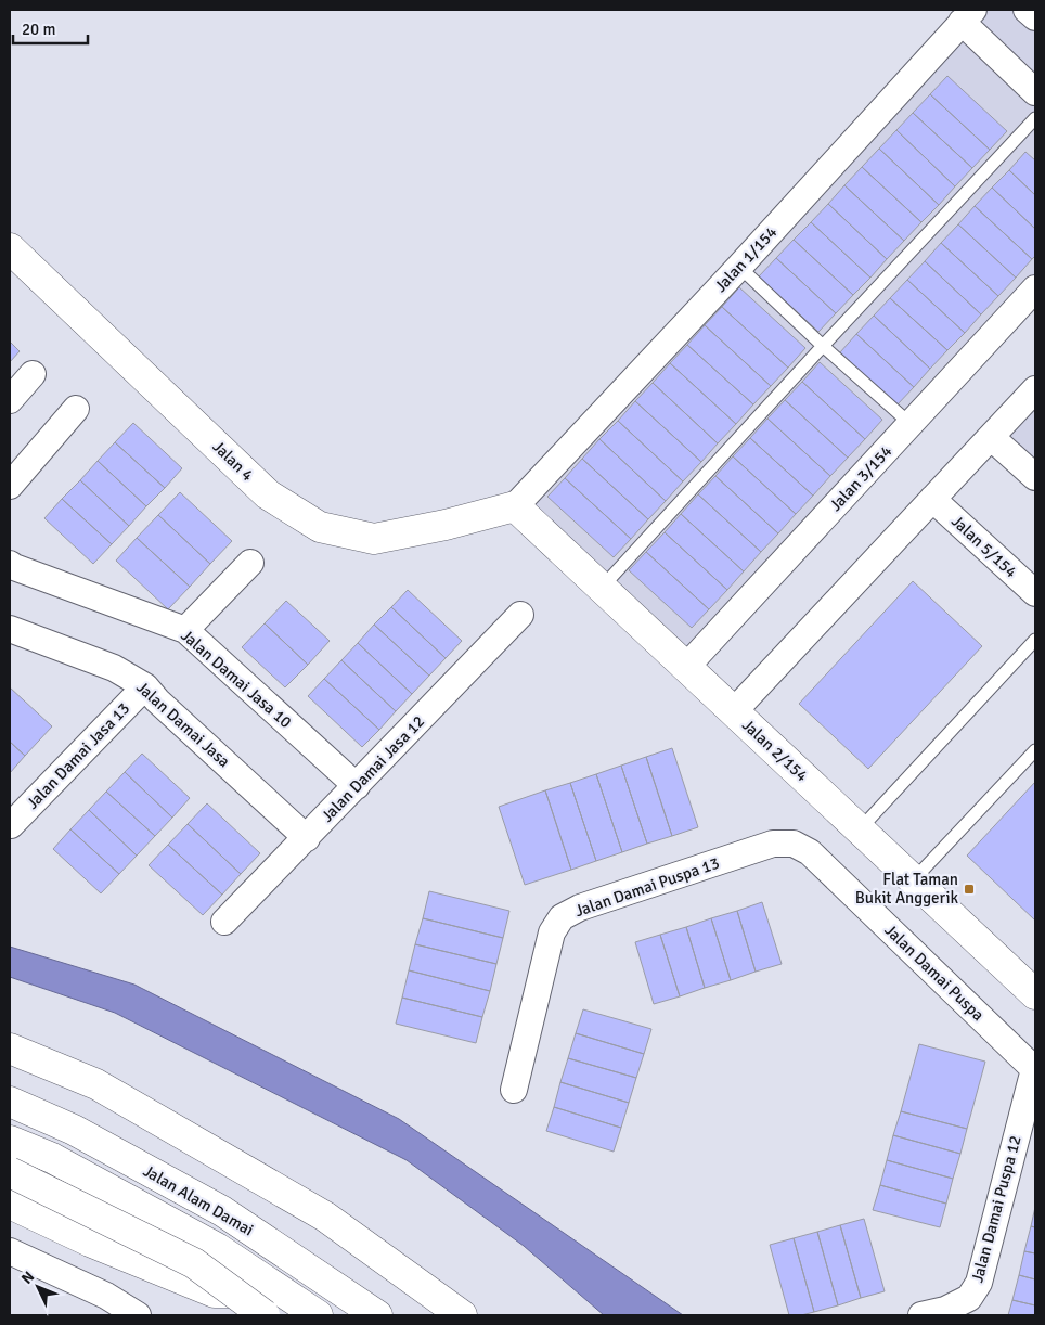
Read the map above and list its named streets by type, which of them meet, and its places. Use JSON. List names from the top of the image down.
{
  "streets": {
    "main road": ["Jalan 4", "Jalan 2/154", "Jalan Alam Damai"],
    "street": [
      "Jalan 1/154",
      "Jalan 3/154",
      "Jalan 5/154",
      "Jalan Damai Jasa 10",
      "Jalan Damai Jasa",
      "Jalan Damai Jasa 13",
      "Jalan Damai Jasa 12",
      "Jalan Damai Puspa 13",
      "Jalan Damai Puspa",
      "Jalan Damai Puspa 12"
    ]
  },
  "crossings": [
    ["Jalan 1/154", "Jalan 4"],
    ["Jalan 1/154", "Jalan 2/154"],
    ["Jalan 4", "Jalan 2/154"],
    ["Jalan 3/154", "Jalan 2/154"],
    ["Jalan Damai Jasa 10", "Jalan Damai Jasa 12"],
    ["Jalan Damai Jasa", "Jalan Damai Jasa 13"],
    ["Jalan Damai Jasa", "Jalan Damai Jasa 12"],
    ["Jalan Damai Puspa 13", "Jalan Damai Puspa"],
    ["Jalan Damai Puspa", "Jalan Damai Puspa 12"]
  ],
  "places": {
    "transit": ["Flat Taman Bukit Anggerik"]
  },
  "scale_bar": "20 m",
  "north": "top left"
}
